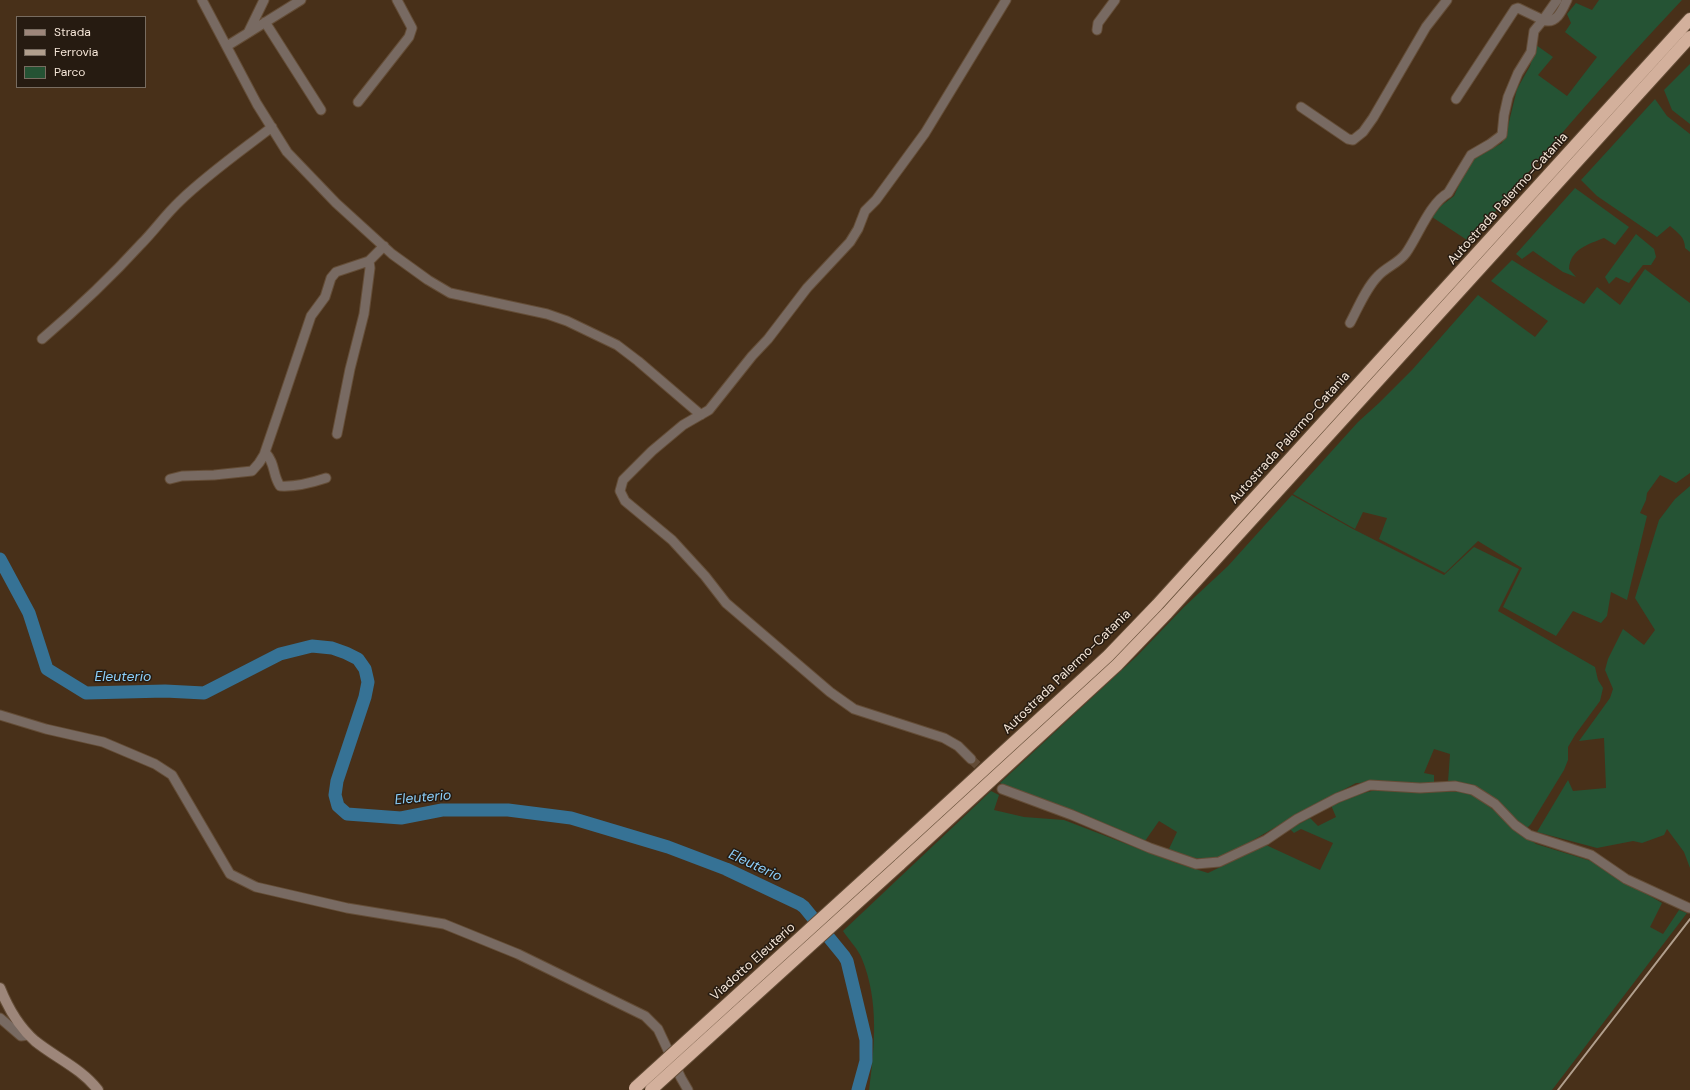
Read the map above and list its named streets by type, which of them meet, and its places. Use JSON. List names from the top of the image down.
{
  "streets": {
    "highway": ["Autostrada Palermo-Catania", "Viadotto Eleuterio"]
  },
  "crossings": [
    ["Autostrada Palermo-Catania", "Viadotto Eleuterio"]
  ],
  "water": ["Eleuterio"],
  "legend": ["Strada", "Ferrovia", "Parco"]
}
